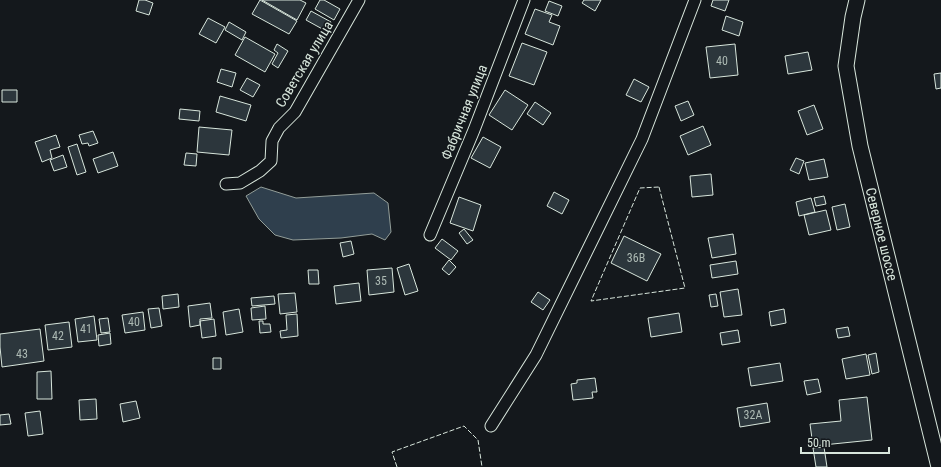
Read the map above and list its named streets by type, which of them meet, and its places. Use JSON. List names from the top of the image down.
{
  "streets": {
    "main road": ["Северное шоссе"],
    "street": ["Советская улица", "Фабричная улица"]
  },
  "house_numbers": [
    "40",
    "36В",
    "35",
    "40",
    "41",
    "42",
    "43",
    "32А"
  ],
  "scale_bar": "50 m"
}
